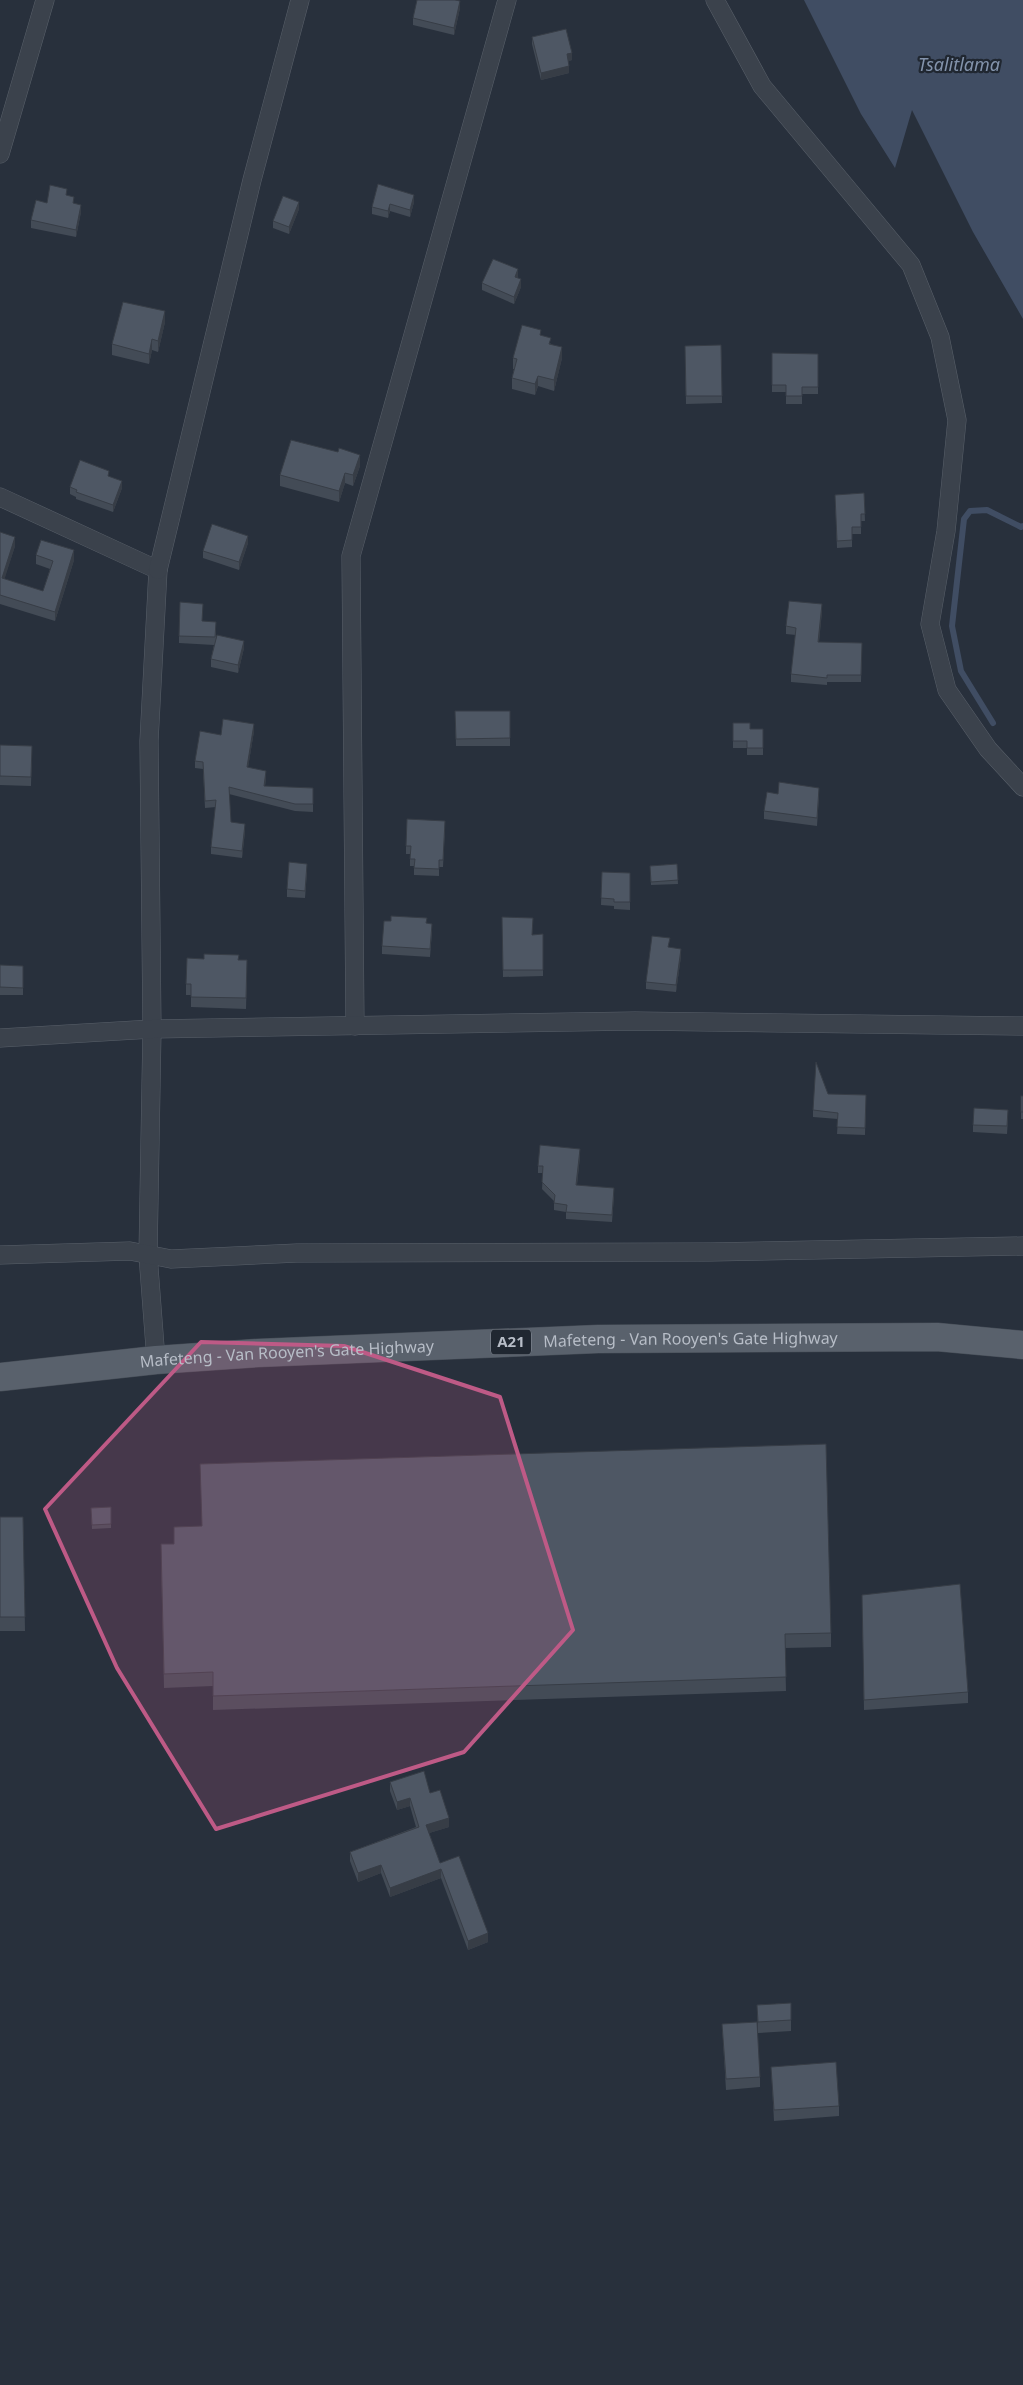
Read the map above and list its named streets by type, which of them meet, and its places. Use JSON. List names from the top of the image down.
{
  "streets": {
    "main road": ["Mafeteng - Van Rooyen's Gate Highway", "A21"]
  },
  "water": ["Tsalitlama"]
}
